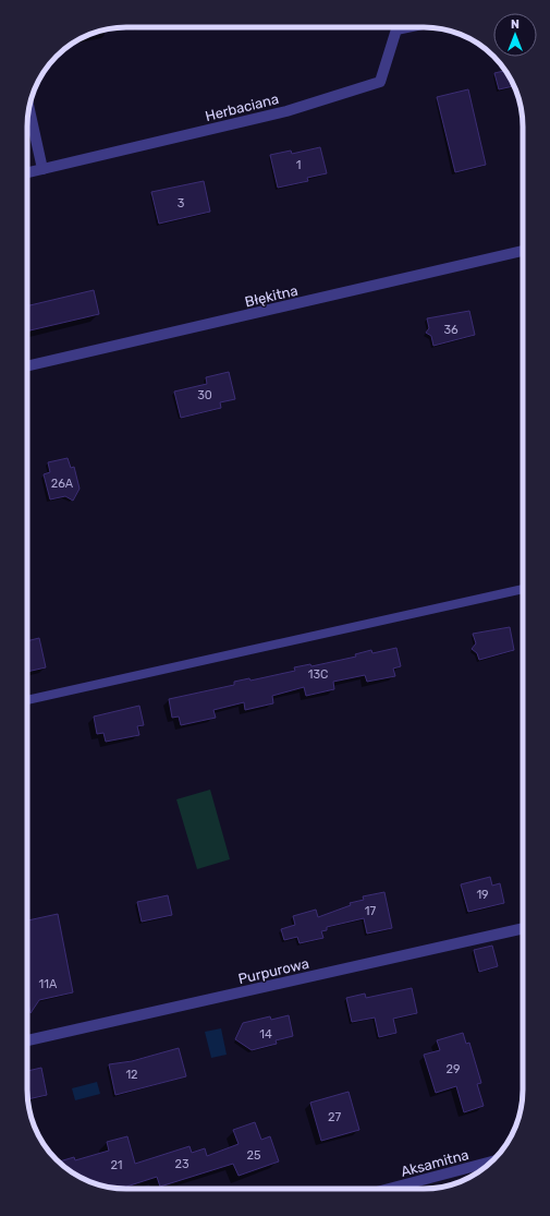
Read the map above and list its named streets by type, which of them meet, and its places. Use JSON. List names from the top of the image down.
{
  "streets": {
    "street": [
      "Herbaciana",
      "Błękitna",
      "Purpurowa",
      "Aksamitna"
    ]
  },
  "house_numbers": [
    "1",
    "3",
    "36",
    "30",
    "26A",
    "13C",
    "19",
    "17",
    "11A",
    "14",
    "29",
    "12",
    "27",
    "25",
    "23",
    "21"
  ],
  "north": "top"
}
